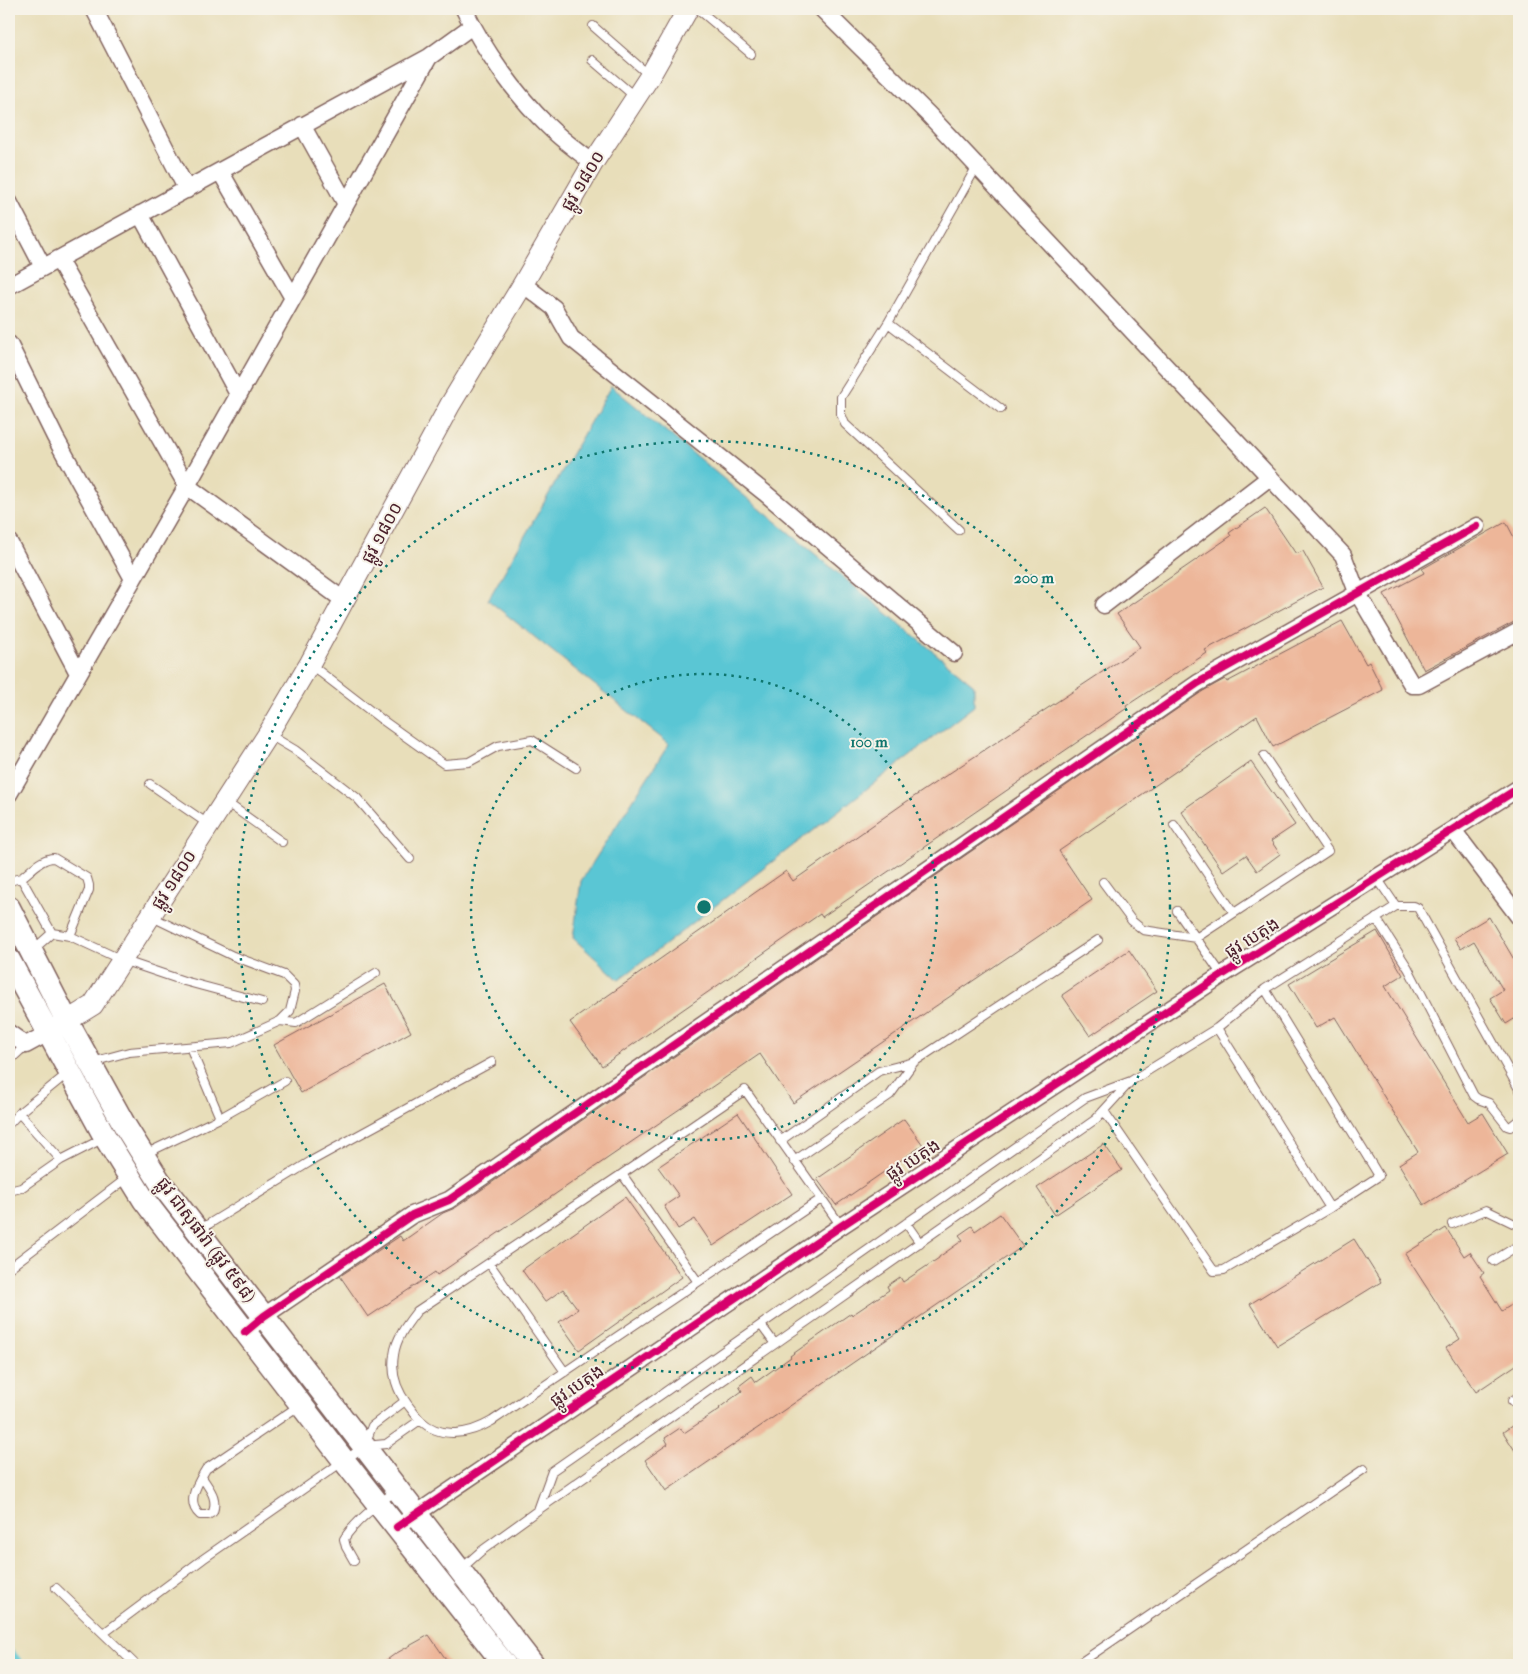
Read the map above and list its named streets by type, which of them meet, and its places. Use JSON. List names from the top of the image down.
{
  "streets": {
    "main road": ["ផ្លូវ ជាសុផារ៉ា (ផ្លូវ ៥៩៨)"],
    "street": ["ផ្លូវ ១៨០០", "ផ្លូវ បេតុង"]
  },
  "crossings": [
    ["ផ្លូវ ១៨០០", "ផ្លូវ ជាសុផារ៉ា (ផ្លូវ ៥៩៨)"],
    ["ផ្លូវ បេតុង", "ផ្លូវ ជាសុផារ៉ា (ផ្លូវ ៥៩៨)"]
  ],
  "rings": ["200 m", "100 m"]
}
